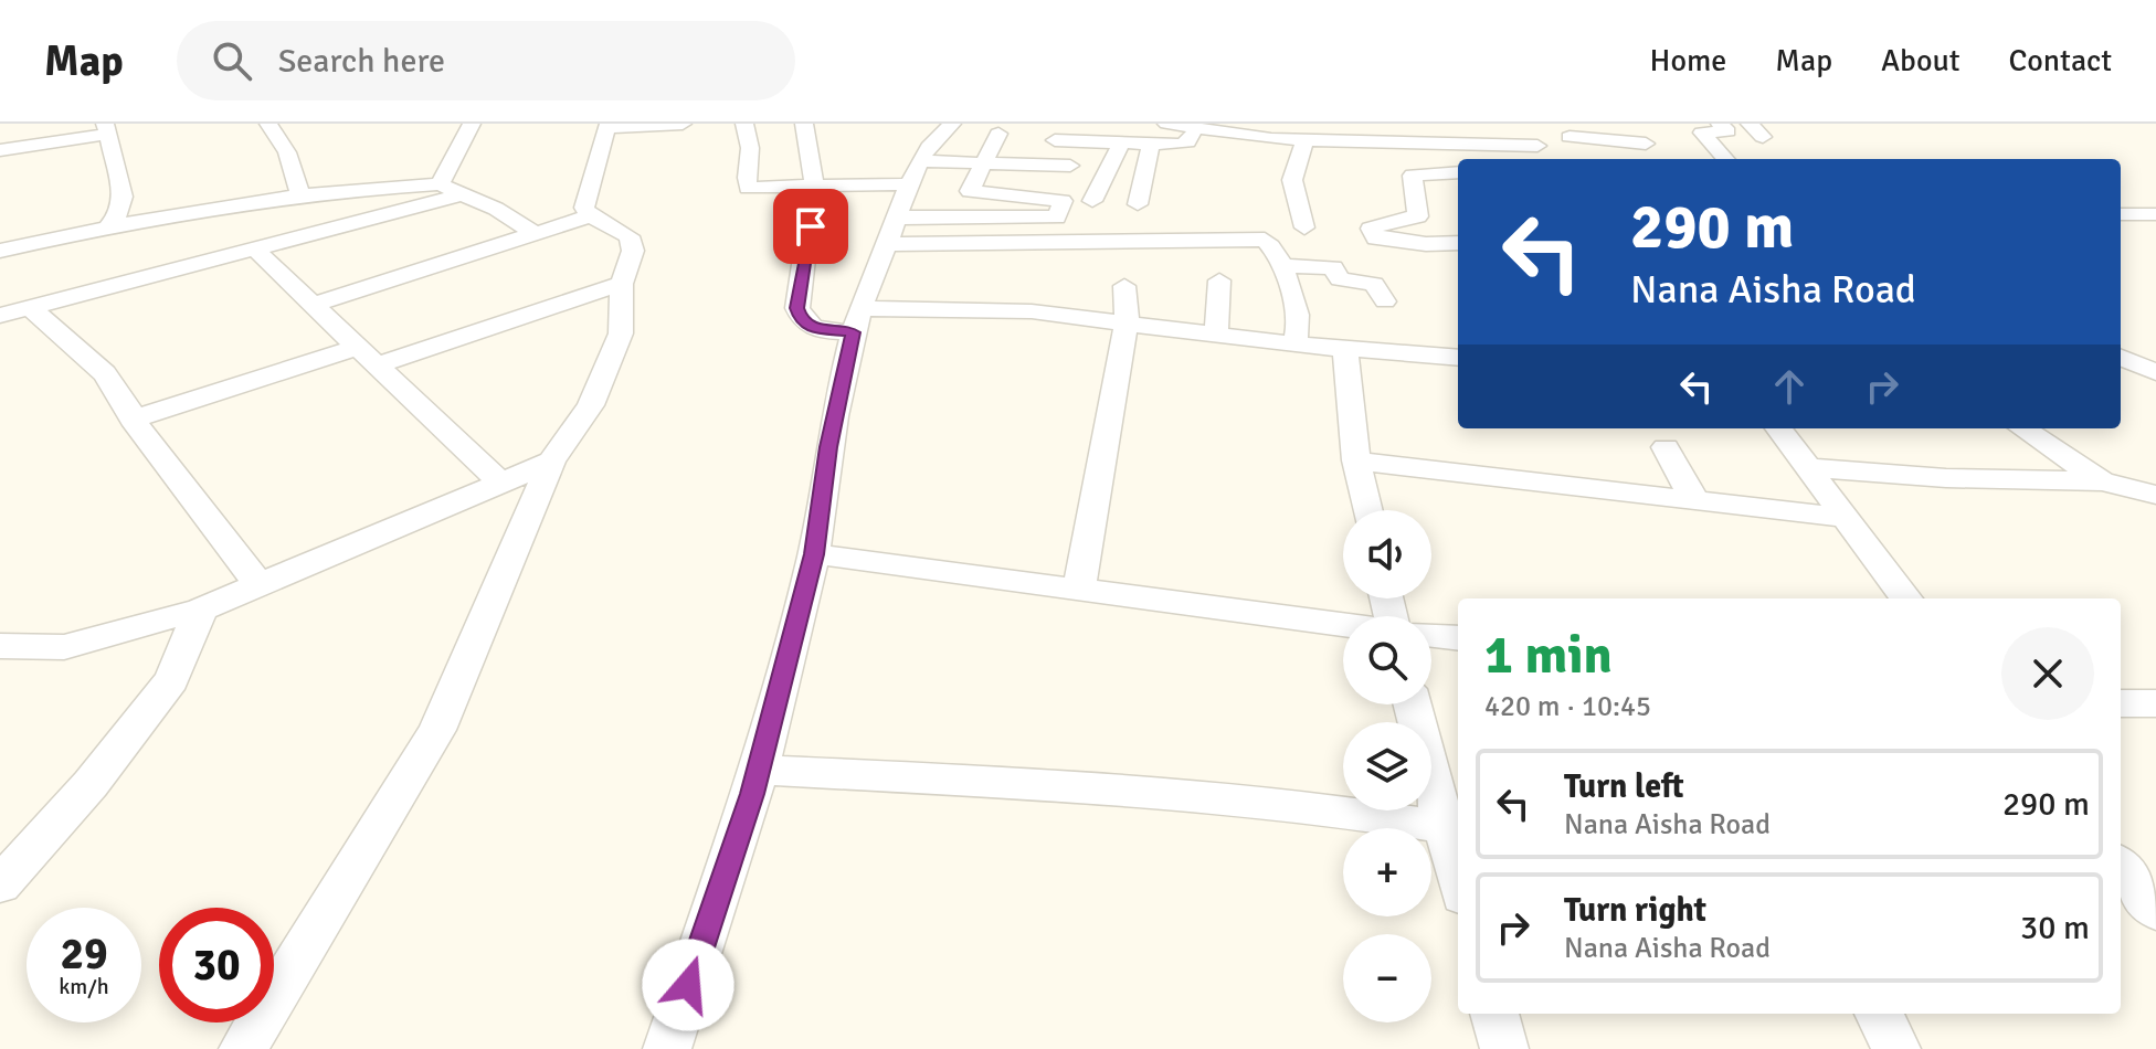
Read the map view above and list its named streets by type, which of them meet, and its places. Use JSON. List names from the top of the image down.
{
  "page": {
    "header": "Map",
    "search": "Search here",
    "nav": [
      "Home",
      "Map",
      "About",
      "Contact"
    ],
    "turn": ["290 m", "Nana Aisha Road"],
    "map_buttons": ["+", "−"],
    "heading": ["1 min", "420 m · 10:45"],
    "list": [
      {
        "name": "Turn left",
        "note": "Nana Aisha Road",
        "value": "290 m"
      },
      {
        "name": "Turn right",
        "note": "Nana Aisha Road",
        "value": "30 m"
      }
    ],
    "speed": "29 km/h",
    "limit": "30"
  }
}
